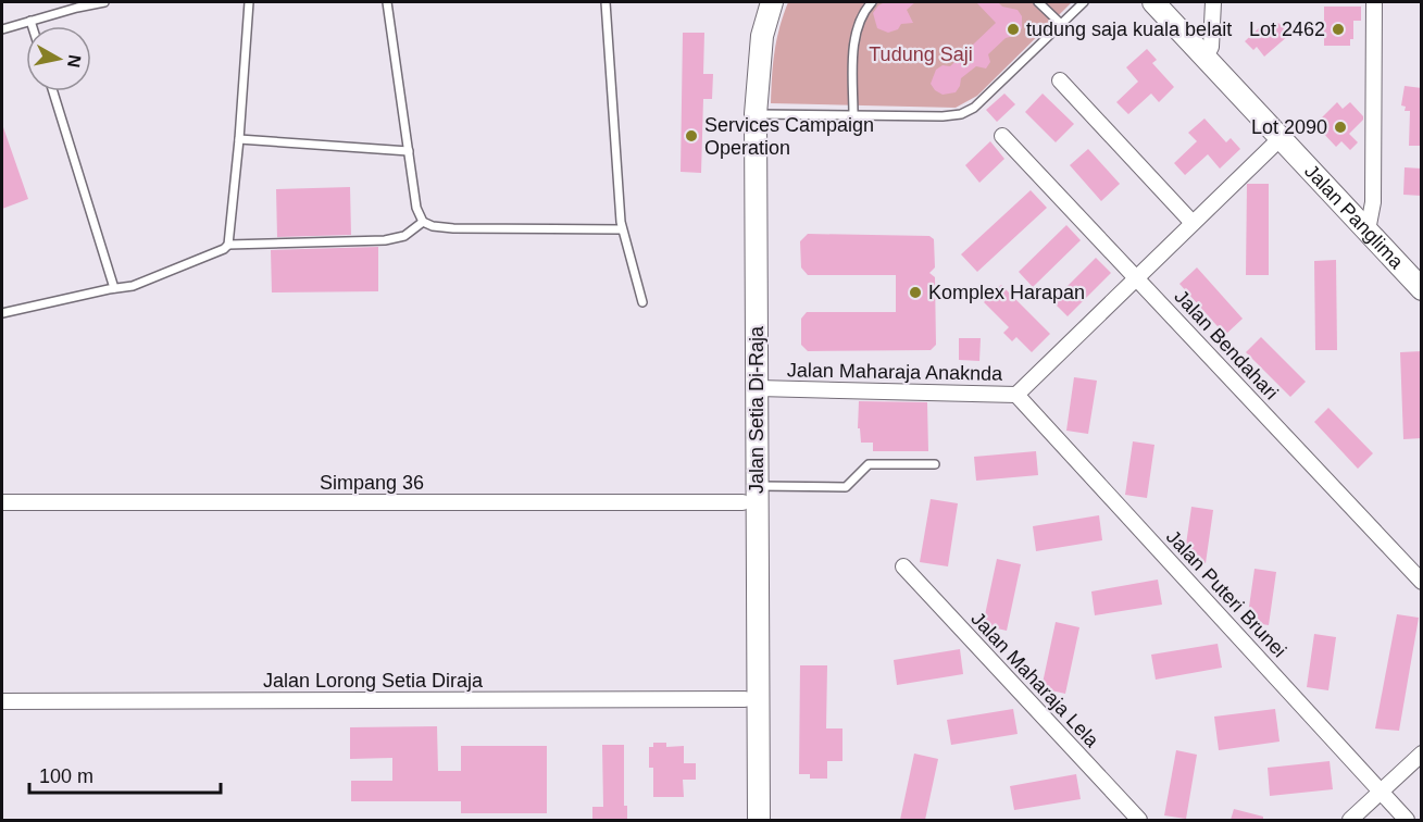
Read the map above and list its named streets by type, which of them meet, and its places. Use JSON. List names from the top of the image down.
{
  "streets": {
    "main road": ["Jalan Panglima", "Jalan Setia Di-Raja"],
    "street": [
      "Jalan Bendahari",
      "Jalan Maharaja Anaknda",
      "Simpang 36",
      "Jalan Puteri Brunei",
      "Jalan Maharaja Lela",
      "Jalan Lorong Setia Diraja"
    ]
  },
  "crossings": [
    ["Jalan Panglima", "Jalan Maharaja Anaknda"],
    ["Jalan Bendahari", "Jalan Maharaja Anaknda"],
    ["Jalan Maharaja Anaknda", "Jalan Setia Di-Raja"],
    ["Jalan Maharaja Anaknda", "Jalan Puteri Brunei"],
    ["Jalan Setia Di-Raja", "Simpang 36"],
    ["Jalan Setia Di-Raja", "Jalan Lorong Setia Diraja"]
  ],
  "parks": ["Tudung Saji"],
  "places": [
    "tudung saja kuala belait",
    "Lot 2462",
    "Lot 2090",
    "Services Campaign Operation",
    "Komplex Harapan"
  ],
  "scale_bar": "100 m",
  "north": "right"
}
